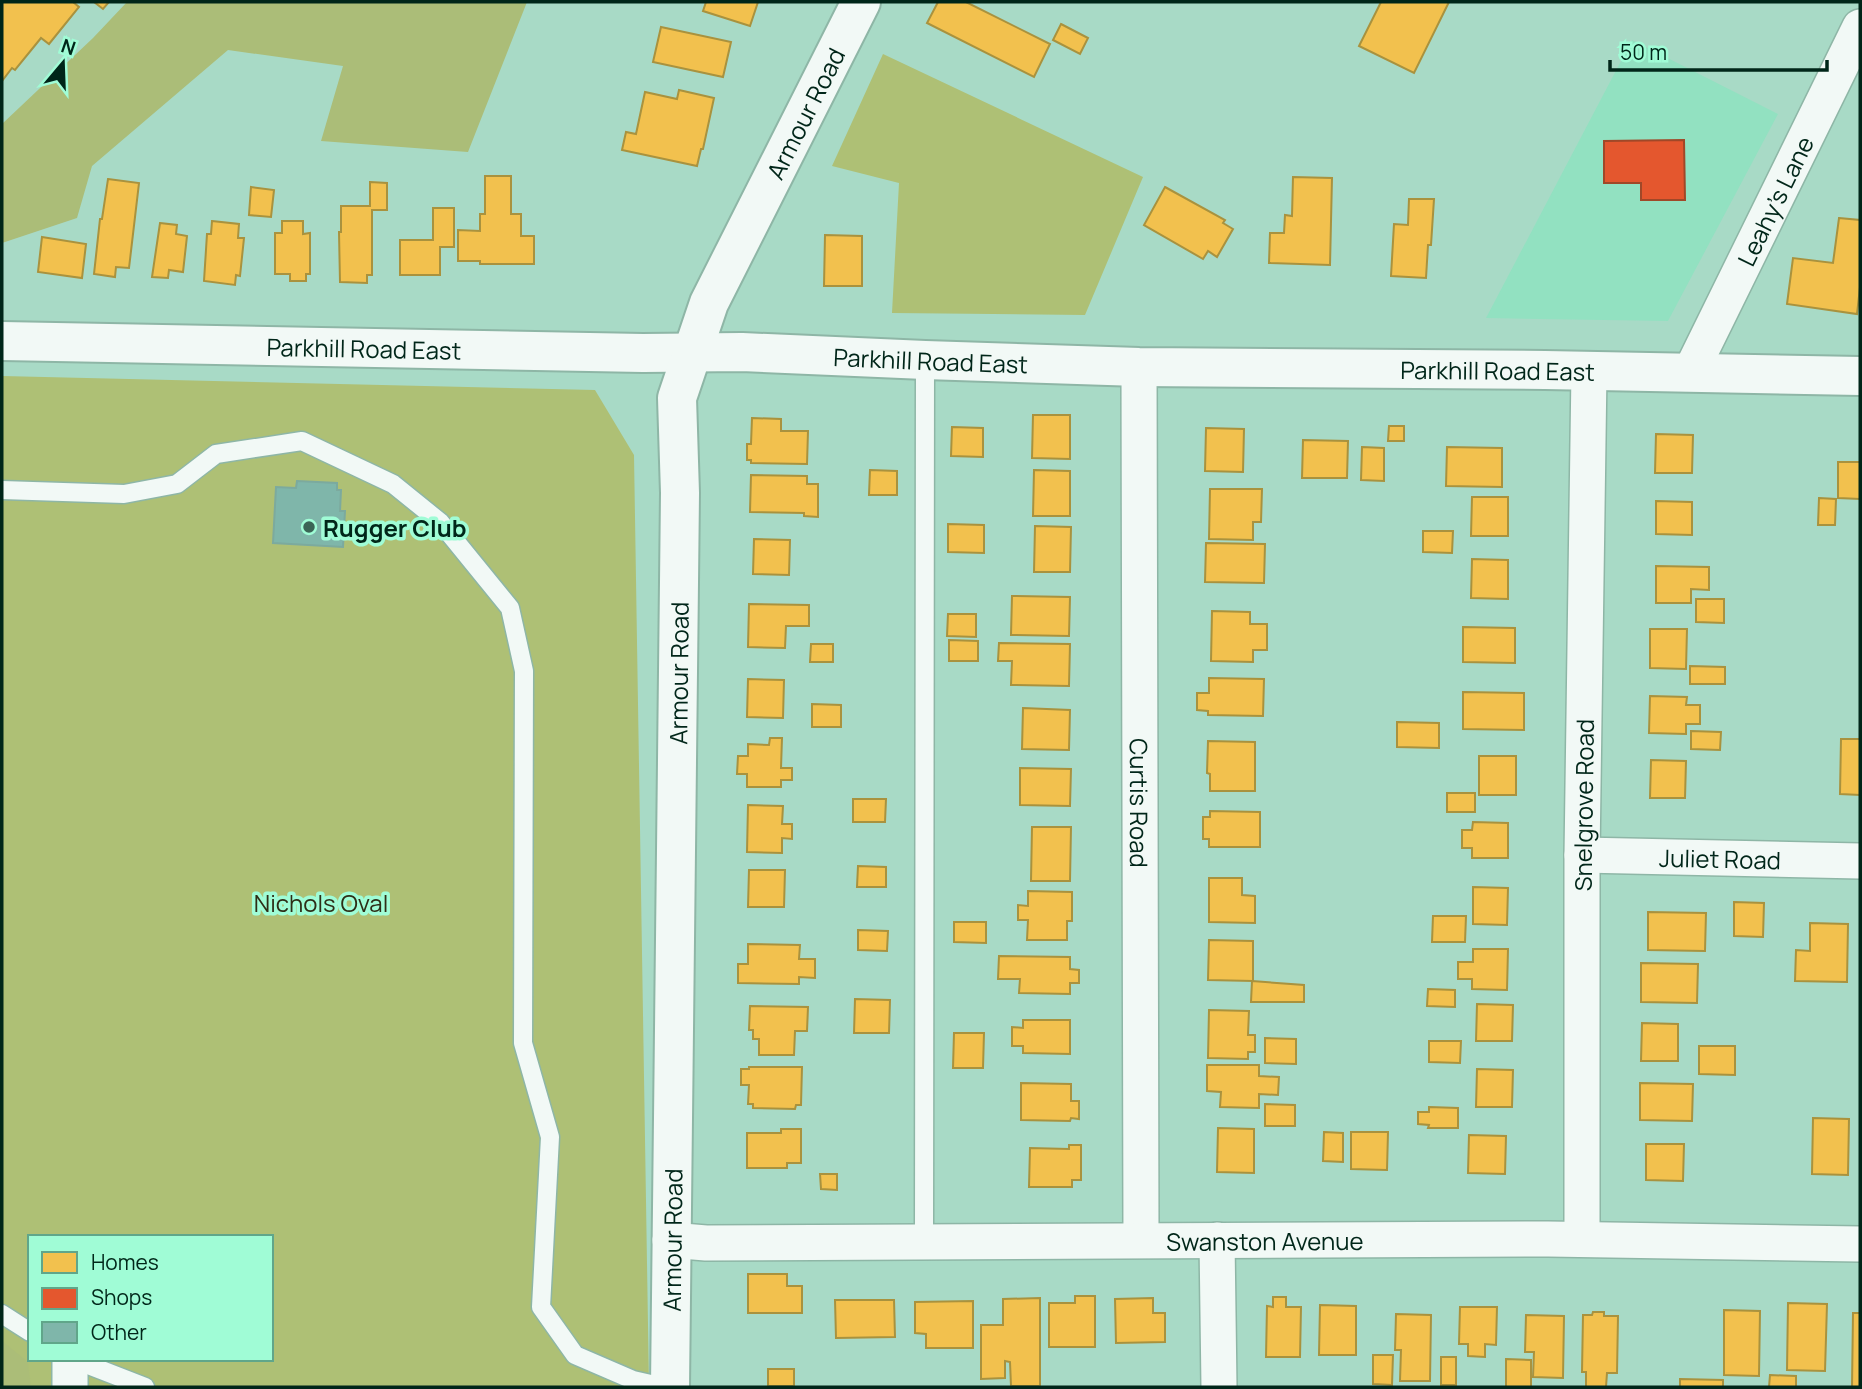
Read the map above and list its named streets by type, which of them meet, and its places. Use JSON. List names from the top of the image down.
{
  "streets": {
    "main road": ["Armour Road", "Parkhill Road East"],
    "street": [
      "Leahy's Lane",
      "Curtis Road",
      "Snelgrove Road",
      "Juliet Road",
      "Swanston Avenue"
    ]
  },
  "crossings": [
    ["Armour Road", "Parkhill Road East"],
    ["Armour Road", "Swanston Avenue"],
    ["Leahy's Lane", "Parkhill Road East"],
    ["Parkhill Road East", "Curtis Road"],
    ["Parkhill Road East", "Snelgrove Road"],
    ["Curtis Road", "Swanston Avenue"],
    ["Snelgrove Road", "Juliet Road"],
    ["Snelgrove Road", "Swanston Avenue"]
  ],
  "parks": ["Nichols Oval"],
  "places": ["Rugger Club"],
  "legend": ["Homes", "Shops", "Other"],
  "scale_bar": "50 m",
  "north": "top"
}
